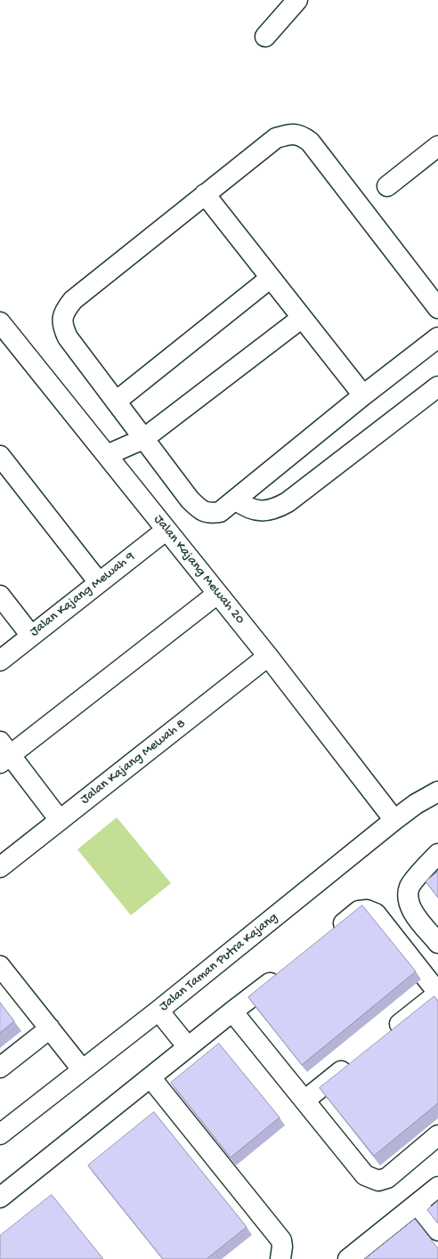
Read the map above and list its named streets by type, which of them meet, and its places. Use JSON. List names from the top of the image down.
{
  "streets": {
    "street": [
      "Jalan Kajang Mewah 20",
      "Jalan Kajang Mewah 9",
      "Jalan Kajang Mewah 8",
      "Jalan Taman Putra Kajang"
    ]
  },
  "crossings": [
    ["Jalan Kajang Mewah 20", "Jalan Kajang Mewah 9"],
    ["Jalan Kajang Mewah 20", "Jalan Kajang Mewah 8"],
    ["Jalan Kajang Mewah 20", "Jalan Taman Putra Kajang"]
  ]
}
